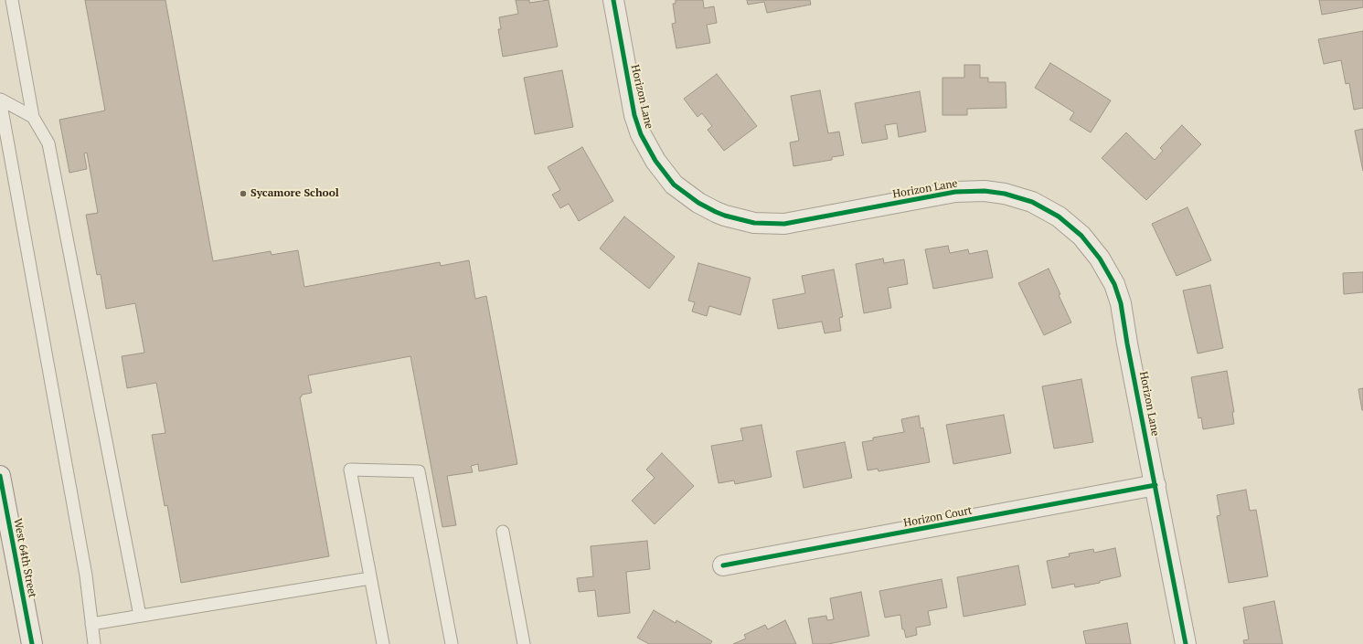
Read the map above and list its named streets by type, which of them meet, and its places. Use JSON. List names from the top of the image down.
{
  "streets": {
    "street": ["Horizon Lane", "Horizon Court", "West 64th Street"]
  },
  "crossings": [
    ["Horizon Lane", "Horizon Court"]
  ],
  "places": ["Sycamore School"]
}
